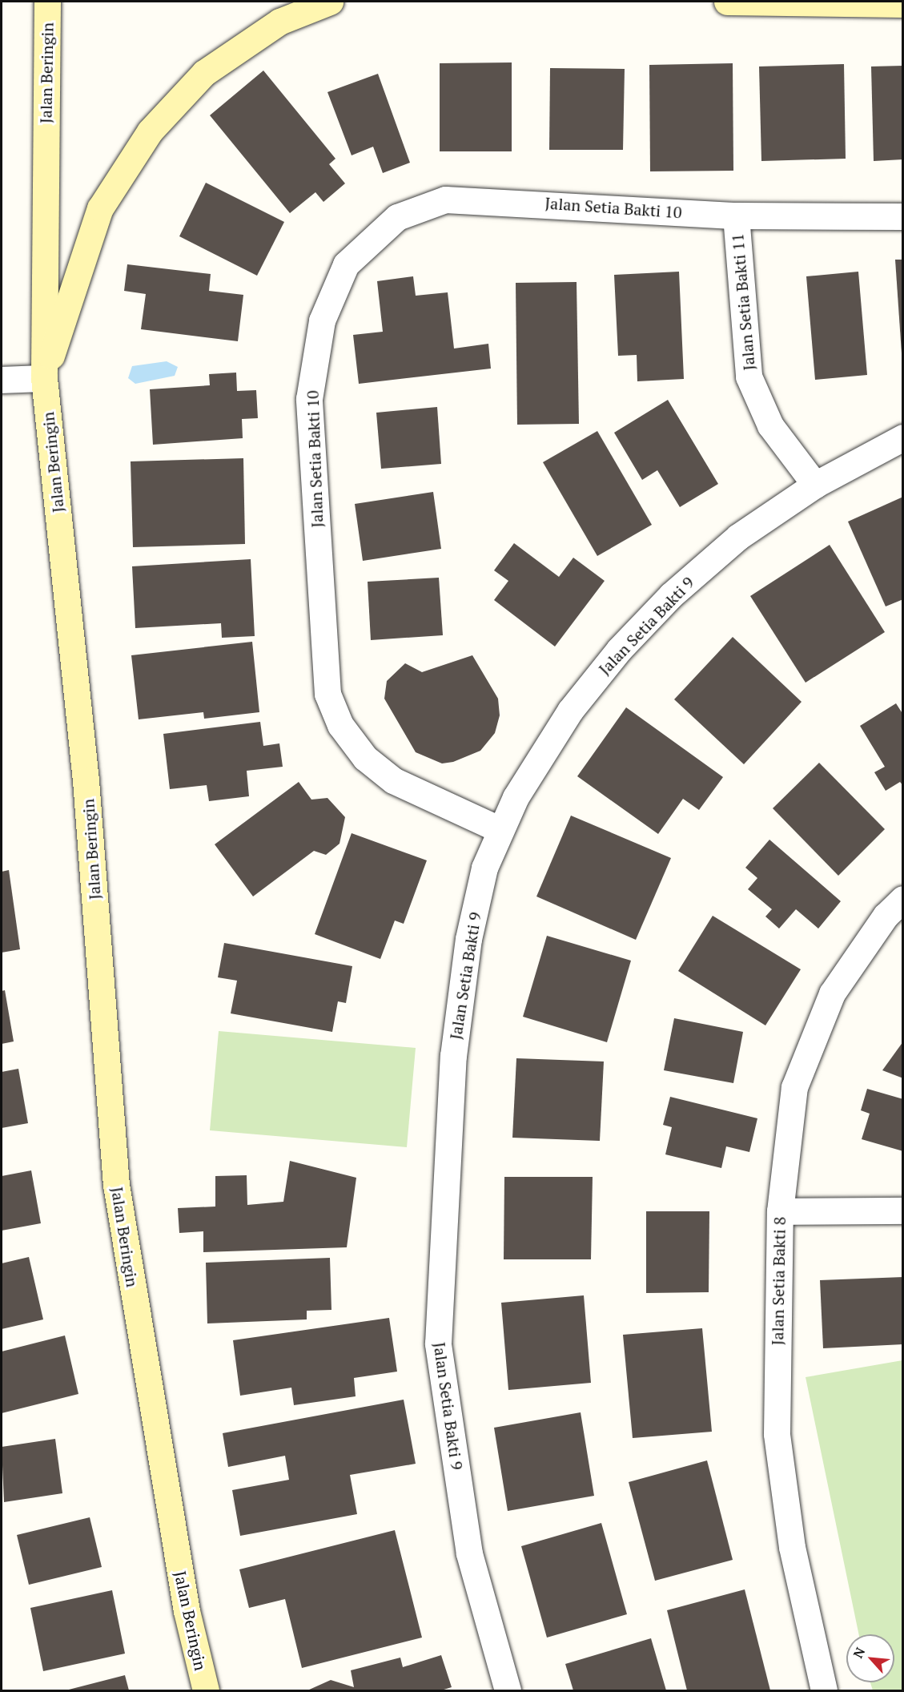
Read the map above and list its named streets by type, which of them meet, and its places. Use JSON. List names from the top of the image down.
{
  "streets": {
    "street": [
      "Jalan Beringin",
      "Jalan Setia Bakti 10",
      "Jalan Setia Bakti 11",
      "Jalan Setia Bakti 9",
      "Jalan Setia Bakti 8"
    ]
  },
  "crossings": [
    ["Jalan Setia Bakti 10", "Jalan Setia Bakti 11"],
    ["Jalan Setia Bakti 10", "Jalan Setia Bakti 9"],
    ["Jalan Setia Bakti 11", "Jalan Setia Bakti 9"]
  ],
  "north": "top left"
}
